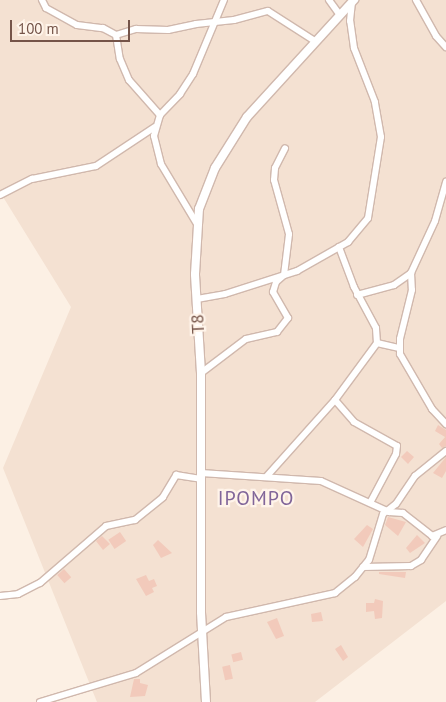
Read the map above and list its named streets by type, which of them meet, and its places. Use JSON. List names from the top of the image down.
{
  "streets": {
    "street": ["T8"]
  },
  "districts": ["IPOMPO"],
  "scale_bar": "100 m"
}
